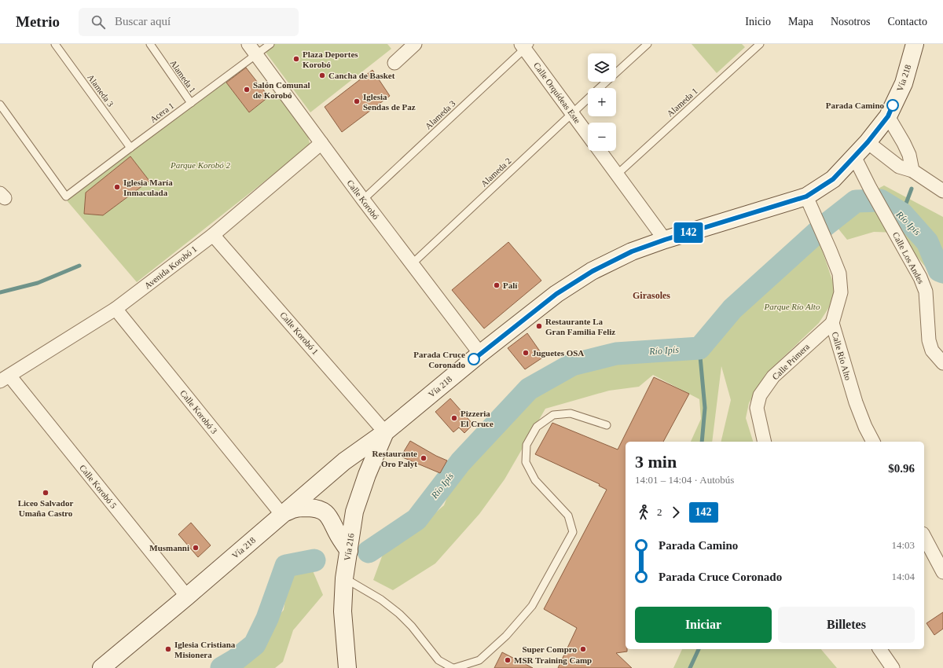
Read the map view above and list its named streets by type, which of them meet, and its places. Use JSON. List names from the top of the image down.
{
  "streets": {
    "main road": ["Vía 218", "Vía 216"],
    "street": [
      "Calle Orquídeas Este",
      "Calle Korobó",
      "Calle Los Andes",
      "Avenida Korobó 1",
      "Calle Korobó 1",
      "Calle Río Alto",
      "Calle Primera",
      "Calle Korobó 3",
      "Calle Korobó 5"
    ],
    "lane": [
      "Alameda 1",
      "Alameda 3",
      "Acera 1",
      "Alameda 2"
    ]
  },
  "crossings": [
    ["Alameda 1", "Acera 1"],
    ["Vía 218", "Calle Korobó"],
    ["Vía 218", "Calle Los Andes"],
    ["Vía 218", "Calle Korobó 1"],
    ["Vía 218", "Calle Río Alto"],
    ["Vía 218", "Calle Korobó 3"],
    ["Vía 218", "Calle Korobó 5"],
    ["Vía 218", "Vía 216"],
    ["Alameda 3", "Calle Orquídeas Este"],
    ["Alameda 3", "Acera 1"],
    ["Alameda 3", "Calle Korobó"],
    ["Calle Orquídeas Este", "Alameda 2"],
    ["Acera 1", "Calle Korobó"],
    ["Alameda 2", "Calle Korobó"],
    ["Calle Korobó", "Avenida Korobó 1"],
    ["Avenida Korobó 1", "Calle Korobó 1"],
    ["Avenida Korobó 1", "Calle Korobó 3"],
    ["Avenida Korobó 1", "Calle Korobó 5"],
    ["Calle Korobó 1", "Vía 216"],
    ["Calle Río Alto", "Calle Primera"]
  ],
  "districts": ["Girasoles"],
  "water": ["Río Ipís"],
  "parks": ["Parque Korobó 2", "Parque Río Alto"],
  "places": [
    "Plaza Deportes Korobó",
    "Cancha de Basket",
    "Salón Comunal de Korobó",
    "Iglesia Sendas de Paz",
    "Parada Camino",
    "Iglesia María Inmaculada",
    "Palí",
    "Restaurante La Gran Familia Feliz",
    "Juguetes OSA",
    "Parada Cruce Coronado",
    "Pizzeria El Cruce",
    "Restaurante Oro Palyt",
    "Liceo Salvador Umaña Castro",
    "Musmanni",
    "Iglesia Cristiana Misionera",
    "Super Compro",
    "MSR Training Camp"
  ],
  "lines": ["bus line 142"],
  "page": {
    "header": "Metrio",
    "search": "Buscar aquí",
    "nav": [
      "Inicio",
      "Mapa",
      "Nosotros",
      "Contacto"
    ],
    "on_map": "142",
    "map_buttons": ["+", "−"],
    "heading": ["3 min", "14:01 – 14:04 · Autobús", "$0.96"],
    "legs": ["2", "142"],
    "list": [
      {
        "name": "Parada Camino",
        "value": "14:03"
      },
      {
        "name": "Parada Cruce Coronado",
        "value": "14:04"
      }
    ],
    "buttons": ["Iniciar", "Billetes"]
  }
}
